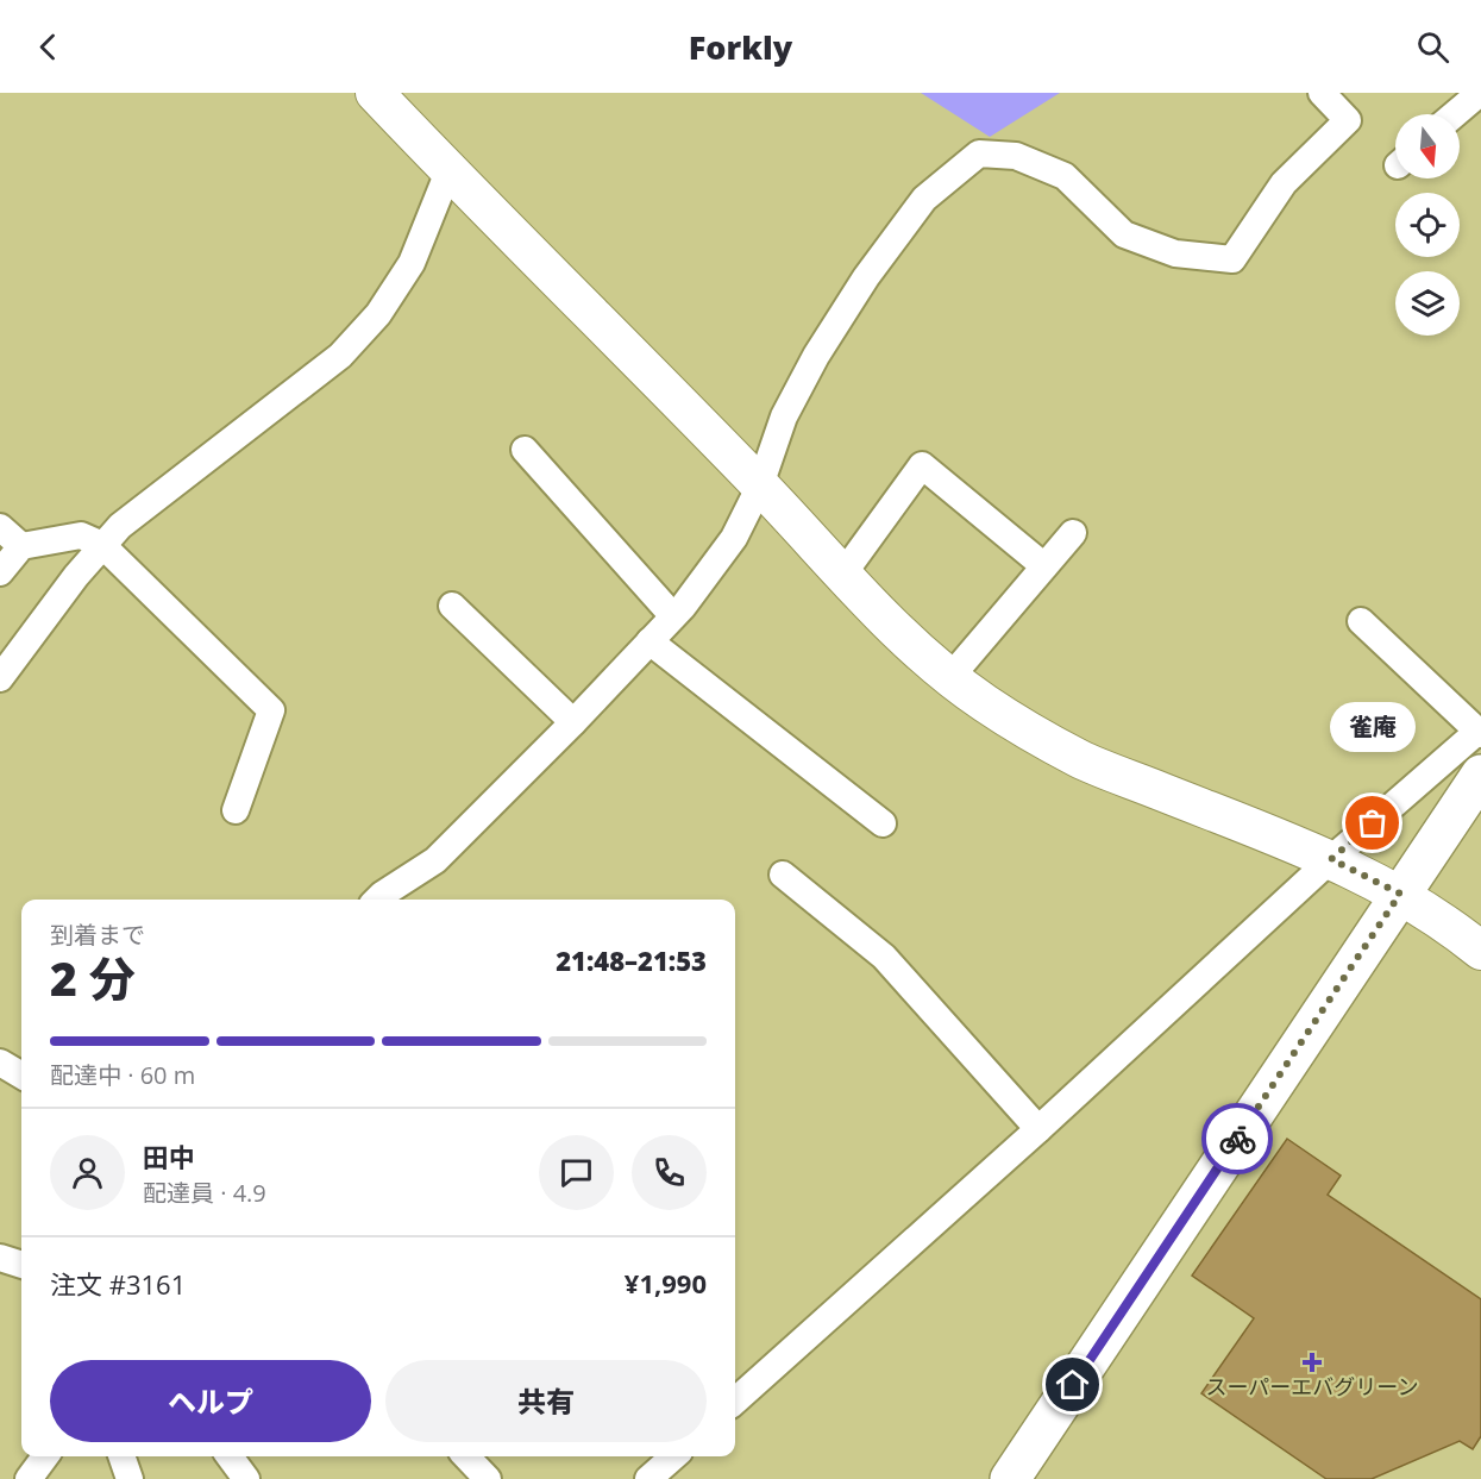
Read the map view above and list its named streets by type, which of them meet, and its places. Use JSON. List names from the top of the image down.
{
  "places": {
    "other": ["雀庵"],
    "health": ["スーパーエバグリーン"]
  },
  "north": "bottom",
  "page": {
    "header": "Forkly",
    "bubble": "雀庵",
    "heading": ["2 分", "到着まで", "21:48–21:53"],
    "panel": [
      "田中",
      "配達員 · 4.9",
      "注文 #3161",
      "¥1,990"
    ],
    "bar": "配達中 · 60 m",
    "buttons": ["ヘルプ", "共有"]
  }
}
